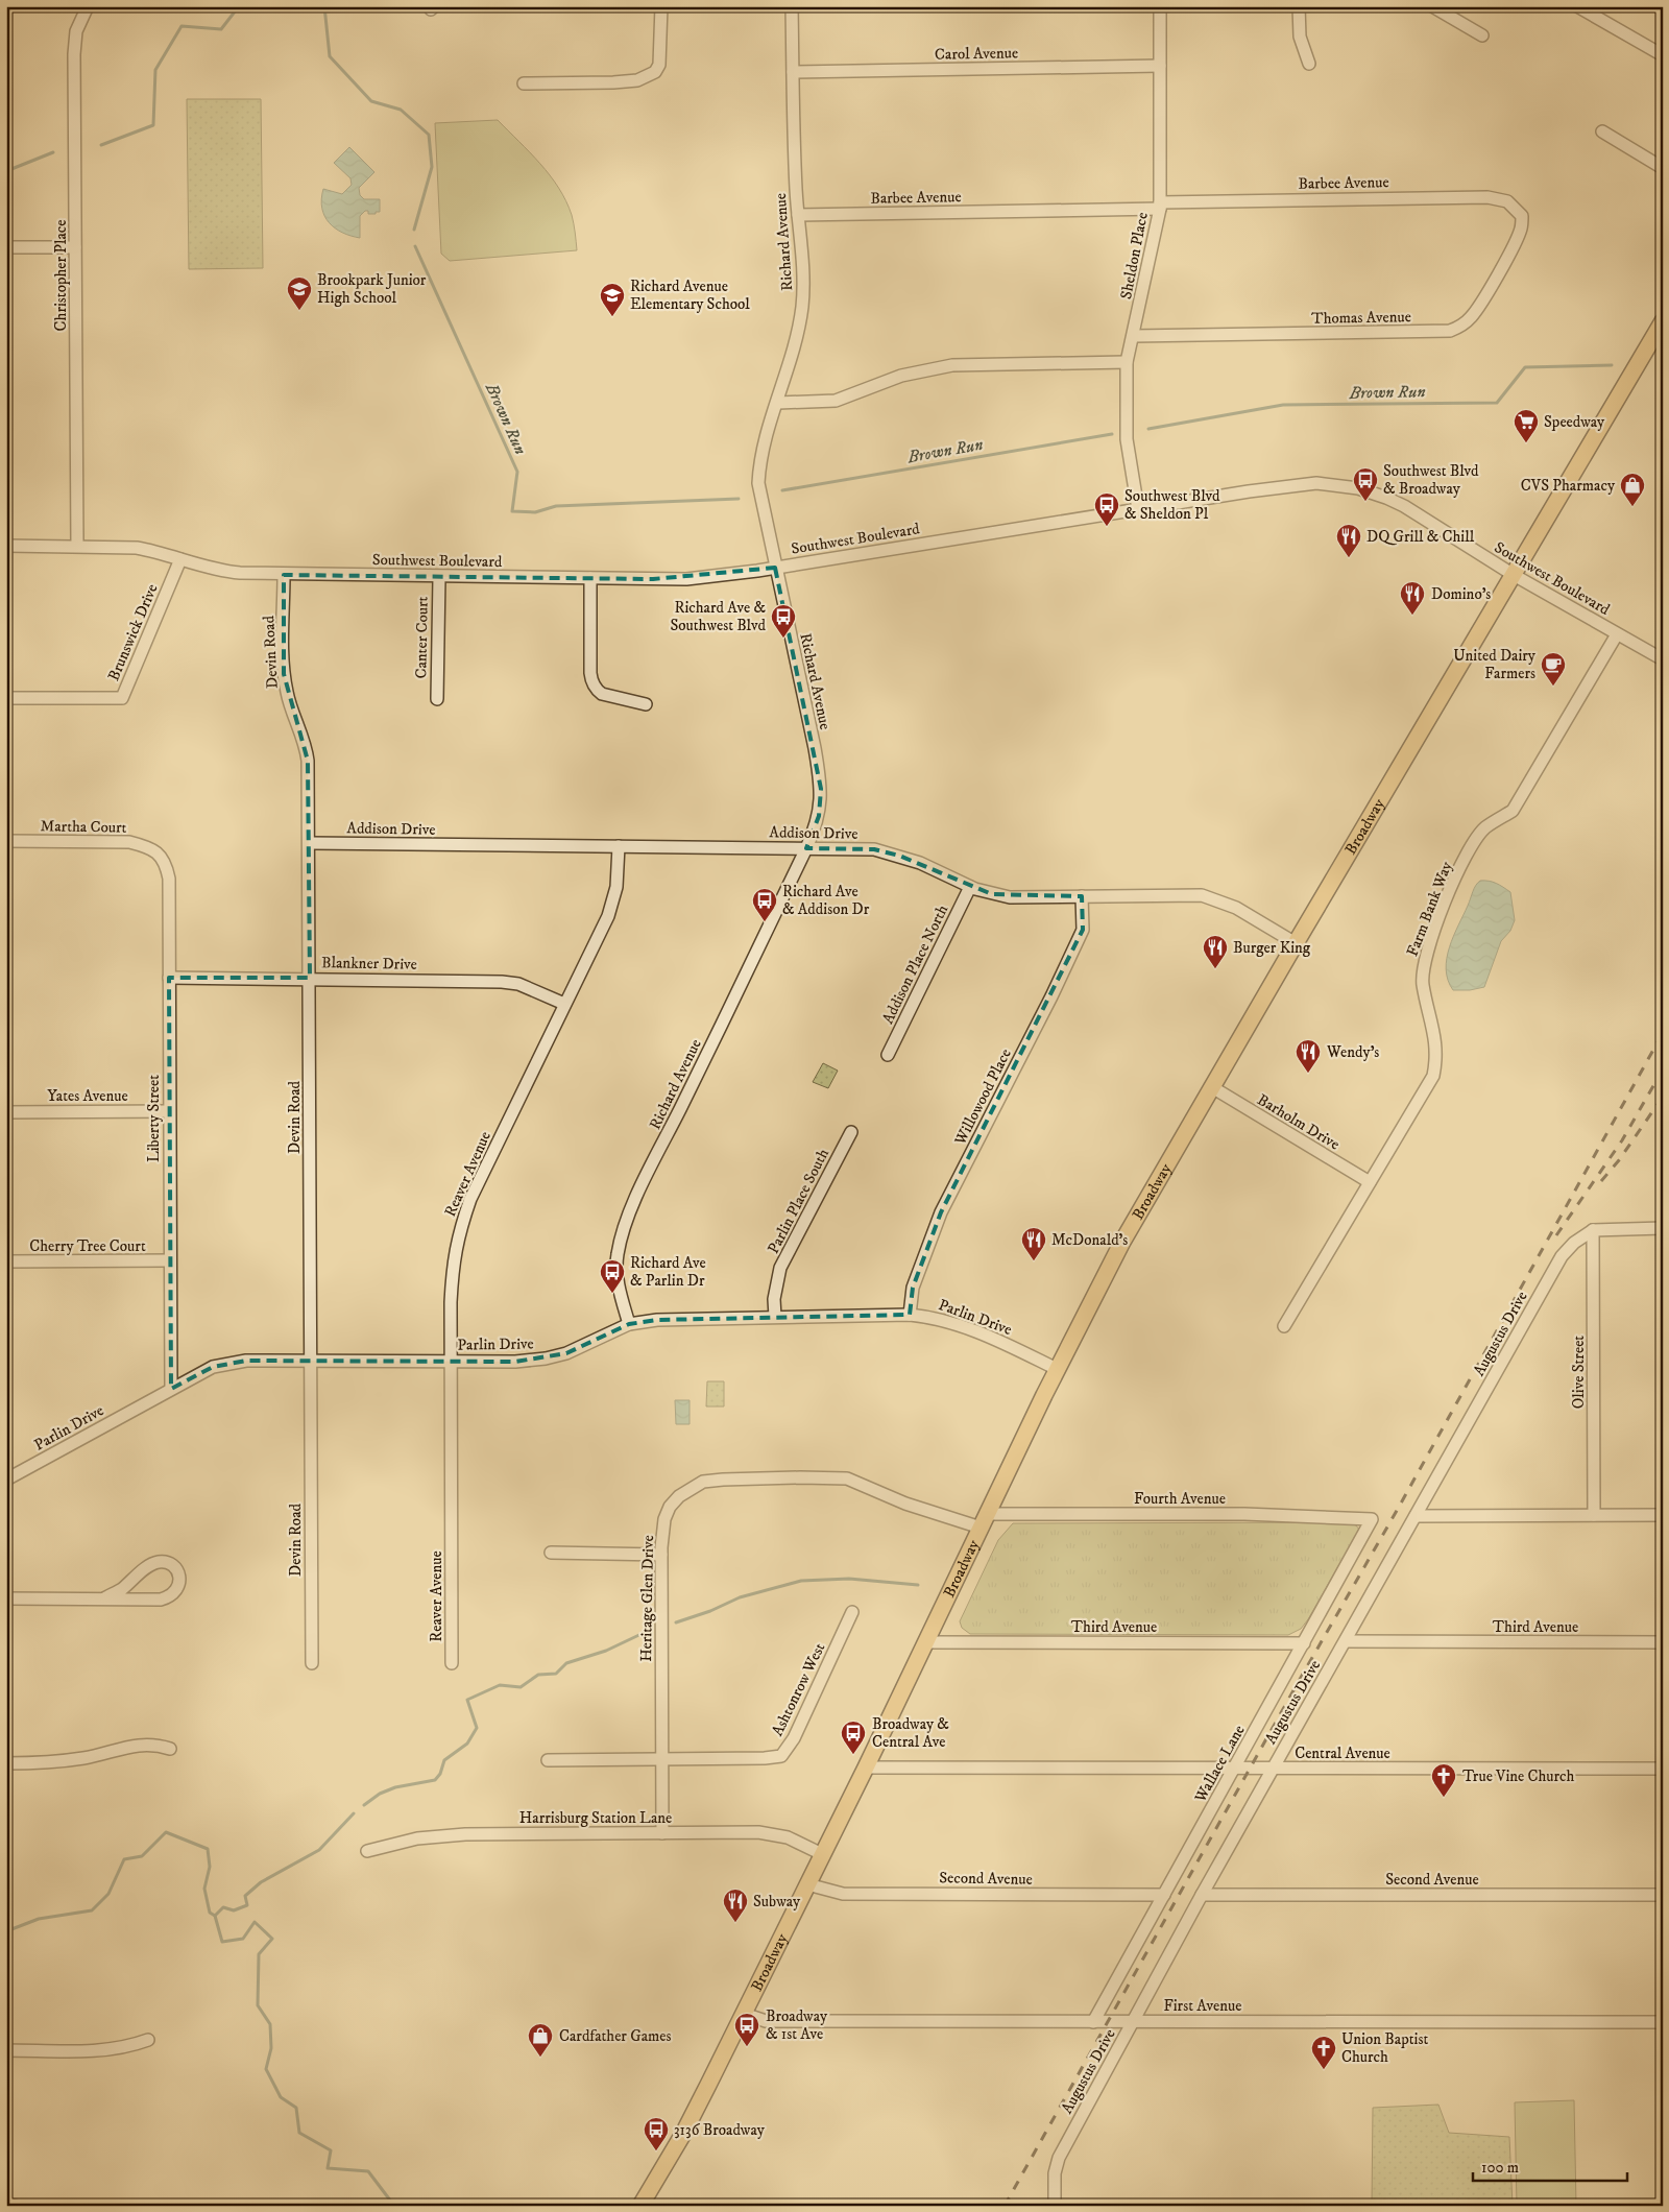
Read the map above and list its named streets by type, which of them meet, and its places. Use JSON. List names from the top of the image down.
{
  "streets": {
    "main road": ["Broadway"],
    "street": [
      "Carol Avenue",
      "Barbee Avenue",
      "Richard Avenue",
      "Sheldon Place",
      "Christopher Place",
      "Thomas Avenue",
      "Southwest Boulevard",
      "Brunswick Drive",
      "Canter Court",
      "Devin Road",
      "Martha Court",
      "Addison Drive",
      "Farm Bank Way",
      "Blankner Drive",
      "Addison Place North",
      "Yates Avenue",
      "Willowood Place",
      "Liberty Street",
      "Barholm Drive",
      "Reaver Avenue",
      "Parlin Place South",
      "Cherry Tree Court",
      "Parlin Drive",
      "Augustus Drive",
      "Olive Street",
      "Fourth Avenue",
      "Heritage Glen Drive",
      "Third Avenue",
      "Ashtonrow West",
      "Central Avenue",
      "Wallace Lane",
      "Harrisburg Station Lane",
      "Second Avenue",
      "First Avenue"
    ]
  },
  "crossings": [
    ["Carol Avenue", "Richard Avenue"],
    ["Carol Avenue", "Sheldon Place"],
    ["Barbee Avenue", "Richard Avenue"],
    ["Barbee Avenue", "Sheldon Place"],
    ["Barbee Avenue", "Thomas Avenue"],
    ["Richard Avenue", "Southwest Boulevard"],
    ["Richard Avenue", "Addison Drive"],
    ["Richard Avenue", "Parlin Drive"],
    ["Sheldon Place", "Thomas Avenue"],
    ["Sheldon Place", "Southwest Boulevard"],
    ["Christopher Place", "Southwest Boulevard"],
    ["Southwest Boulevard", "Brunswick Drive"],
    ["Southwest Boulevard", "Canter Court"],
    ["Southwest Boulevard", "Devin Road"],
    ["Southwest Boulevard", "Broadway"],
    ["Southwest Boulevard", "Farm Bank Way"],
    ["Devin Road", "Addison Drive"],
    ["Devin Road", "Blankner Drive"],
    ["Devin Road", "Parlin Drive"],
    ["Martha Court", "Liberty Street"],
    ["Broadway", "Addison Drive"],
    ["Broadway", "Barholm Drive"],
    ["Broadway", "Parlin Drive"],
    ["Broadway", "Fourth Avenue"],
    ["Broadway", "Heritage Glen Drive"],
    ["Broadway", "Third Avenue"],
    ["Broadway", "Central Avenue"],
    ["Broadway", "Harrisburg Station Lane"],
    ["Broadway", "Second Avenue"],
    ["Broadway", "First Avenue"],
    ["Addison Drive", "Addison Place North"],
    ["Addison Drive", "Willowood Place"],
    ["Addison Drive", "Reaver Avenue"],
    ["Farm Bank Way", "Barholm Drive"],
    ["Blankner Drive", "Liberty Street"],
    ["Blankner Drive", "Reaver Avenue"],
    ["Yates Avenue", "Liberty Street"],
    ["Willowood Place", "Parlin Drive"],
    ["Liberty Street", "Cherry Tree Court"],
    ["Liberty Street", "Parlin Drive"],
    ["Reaver Avenue", "Parlin Drive"],
    ["Parlin Place South", "Parlin Drive"],
    ["Augustus Drive", "Olive Street"],
    ["Augustus Drive", "Third Avenue"],
    ["Augustus Drive", "Central Avenue"],
    ["Augustus Drive", "Second Avenue"],
    ["Augustus Drive", "First Avenue"],
    ["Fourth Avenue", "Heritage Glen Drive"],
    ["Fourth Avenue", "Wallace Lane"],
    ["Heritage Glen Drive", "Ashtonrow West"],
    ["Heritage Glen Drive", "Harrisburg Station Lane"],
    ["Third Avenue", "Wallace Lane"],
    ["Central Avenue", "Wallace Lane"],
    ["Wallace Lane", "Second Avenue"],
    ["Wallace Lane", "First Avenue"]
  ],
  "water": ["Brown Run"],
  "places": {
    "school or university": ["Brookpark Junior High School", "Richard Avenue Elementary School"],
    "supermarket": ["Speedway"],
    "bus stop": [
      "Southwest Blvd & Broadway",
      "Southwest Blvd & Sheldon Pl",
      "Richard Ave & Southwest Blvd",
      "Richard Ave & Addison Dr",
      "Richard Ave & Parlin Dr",
      "Broadway & Central Ave",
      "Broadway & 1st Ave",
      "3136 Broadway"
    ],
    "shop": ["CVS Pharmacy", "Cardfather Games"],
    "restaurant": [
      "DQ Grill & Chill",
      "Domino's",
      "Burger King",
      "Wendy's",
      "McDonald's",
      "Subway"
    ],
    "cafe": ["United Dairy Farmers"],
    "church": ["True Vine Church", "Union Baptist Church"]
  },
  "scale_bar": "100 m"
}
